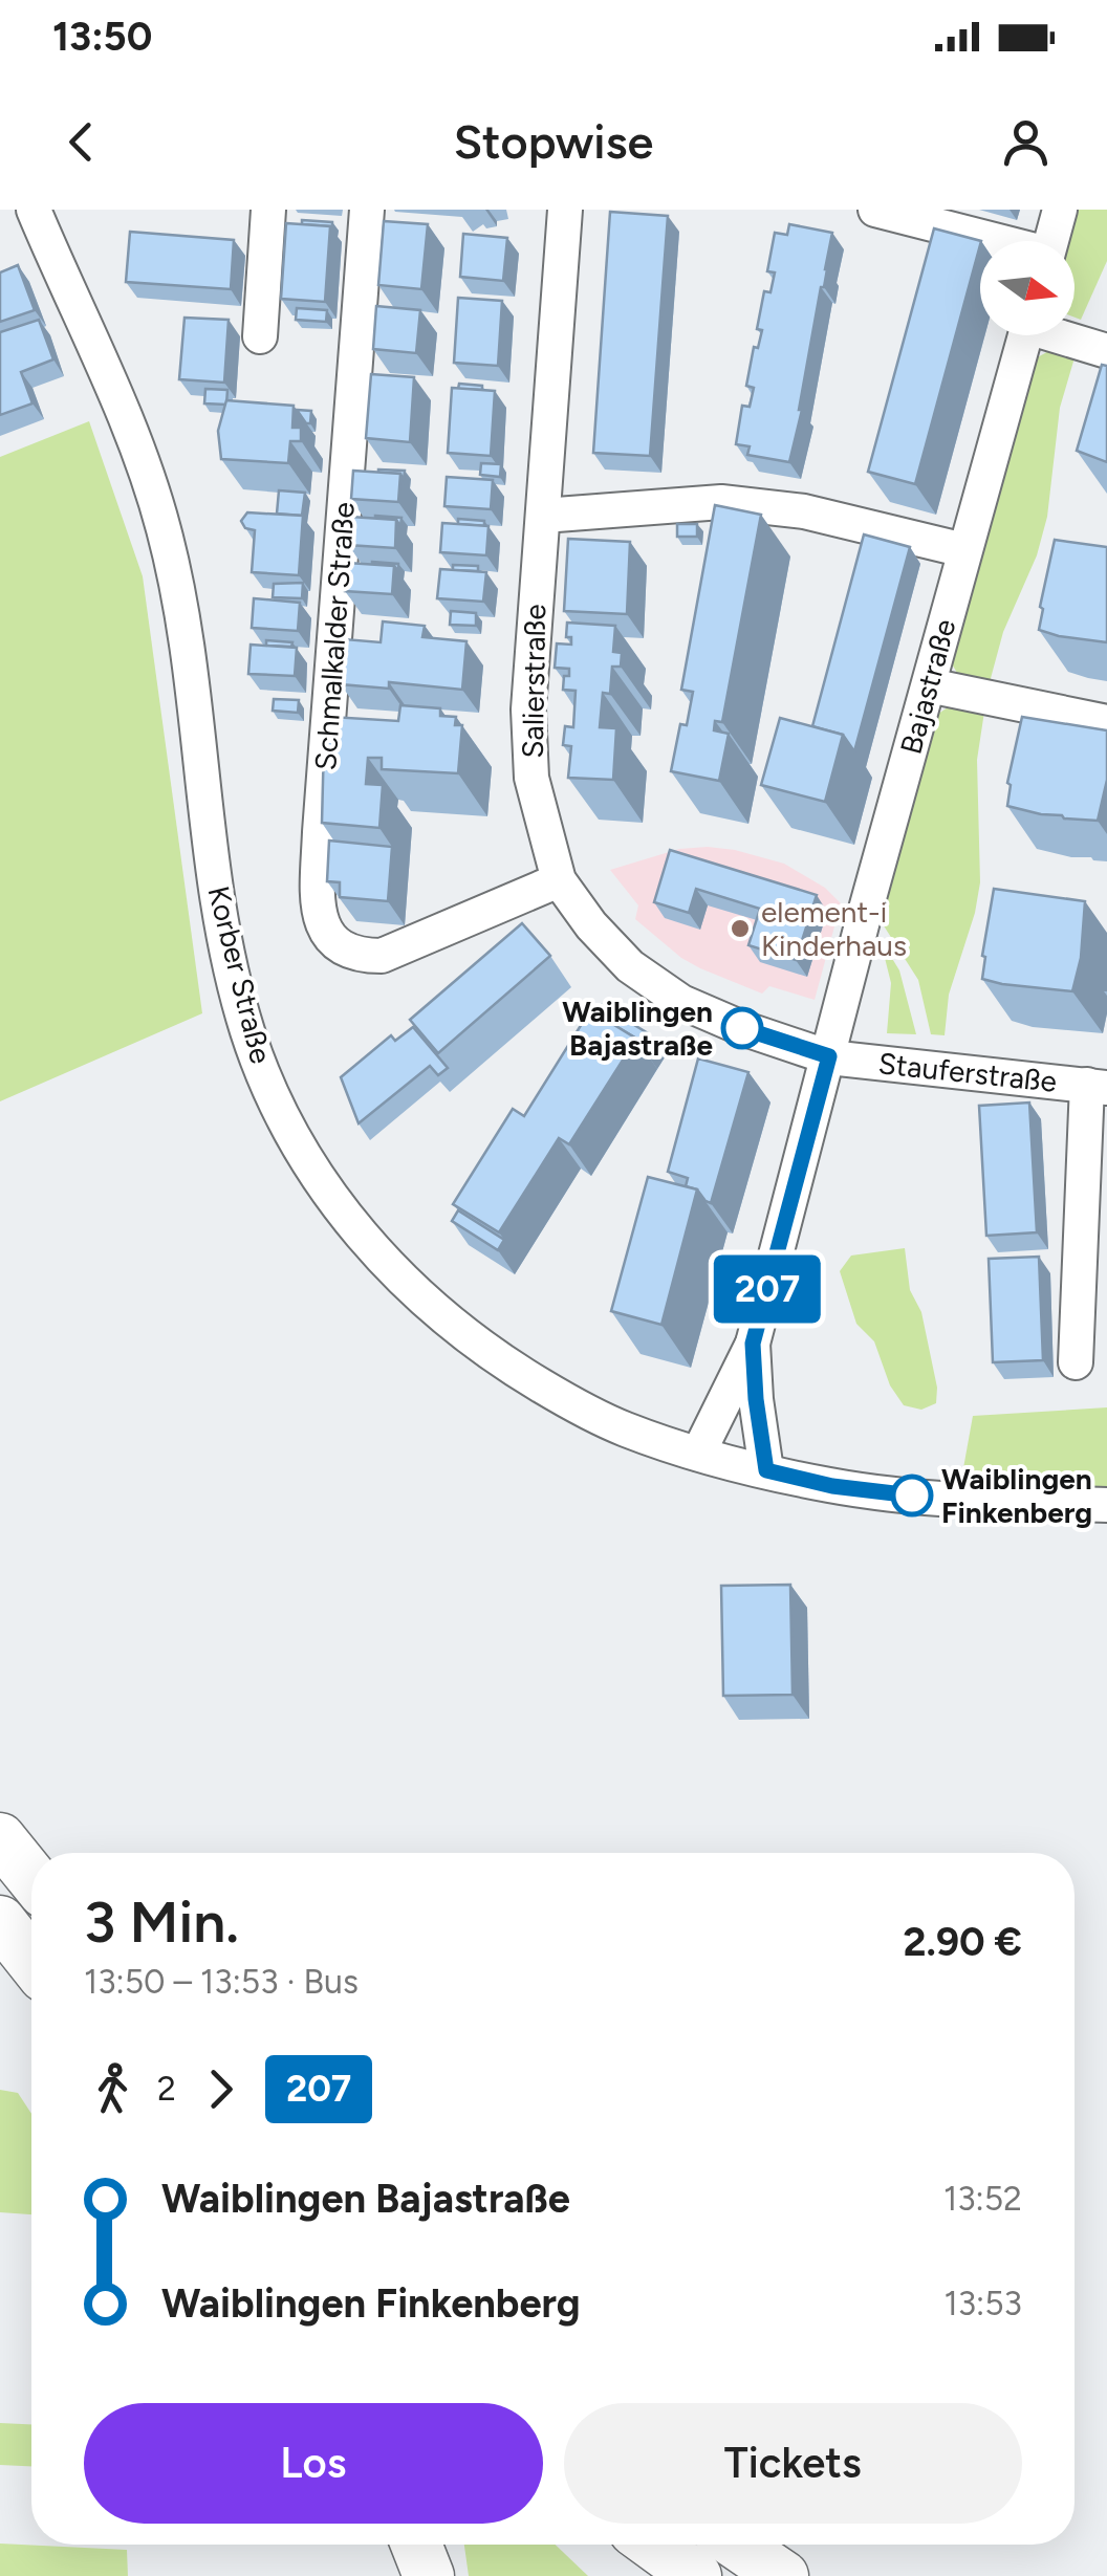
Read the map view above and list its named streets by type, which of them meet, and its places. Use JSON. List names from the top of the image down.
{
  "streets": {
    "street": [
      "Schmalkalder Straße",
      "Salierstraße",
      "Bajastraße",
      "Korber Straße",
      "Stauferstraße"
    ]
  },
  "crossings": [
    ["Schmalkalder Straße", "Salierstraße"],
    ["Salierstraße", "Bajastraße"],
    ["Salierstraße", "Stauferstraße"],
    ["Bajastraße", "Stauferstraße"]
  ],
  "places": ["element-i Kinderhaus", "Waiblingen Bajastraße", "Waiblingen Finkenberg"],
  "lines": ["bus line 207"],
  "north": "right",
  "page": {
    "status": "13:50",
    "header": "Stopwise",
    "on_map": "207",
    "heading": ["3 Min.", "13:50 – 13:53 · Bus", "2.90 €"],
    "legs": ["2", "207"],
    "list": [
      {
        "name": "Waiblingen Bajastraße",
        "value": "13:52"
      },
      {
        "name": "Waiblingen Finkenberg",
        "value": "13:53"
      }
    ],
    "buttons": ["Los", "Tickets"]
  }
}
